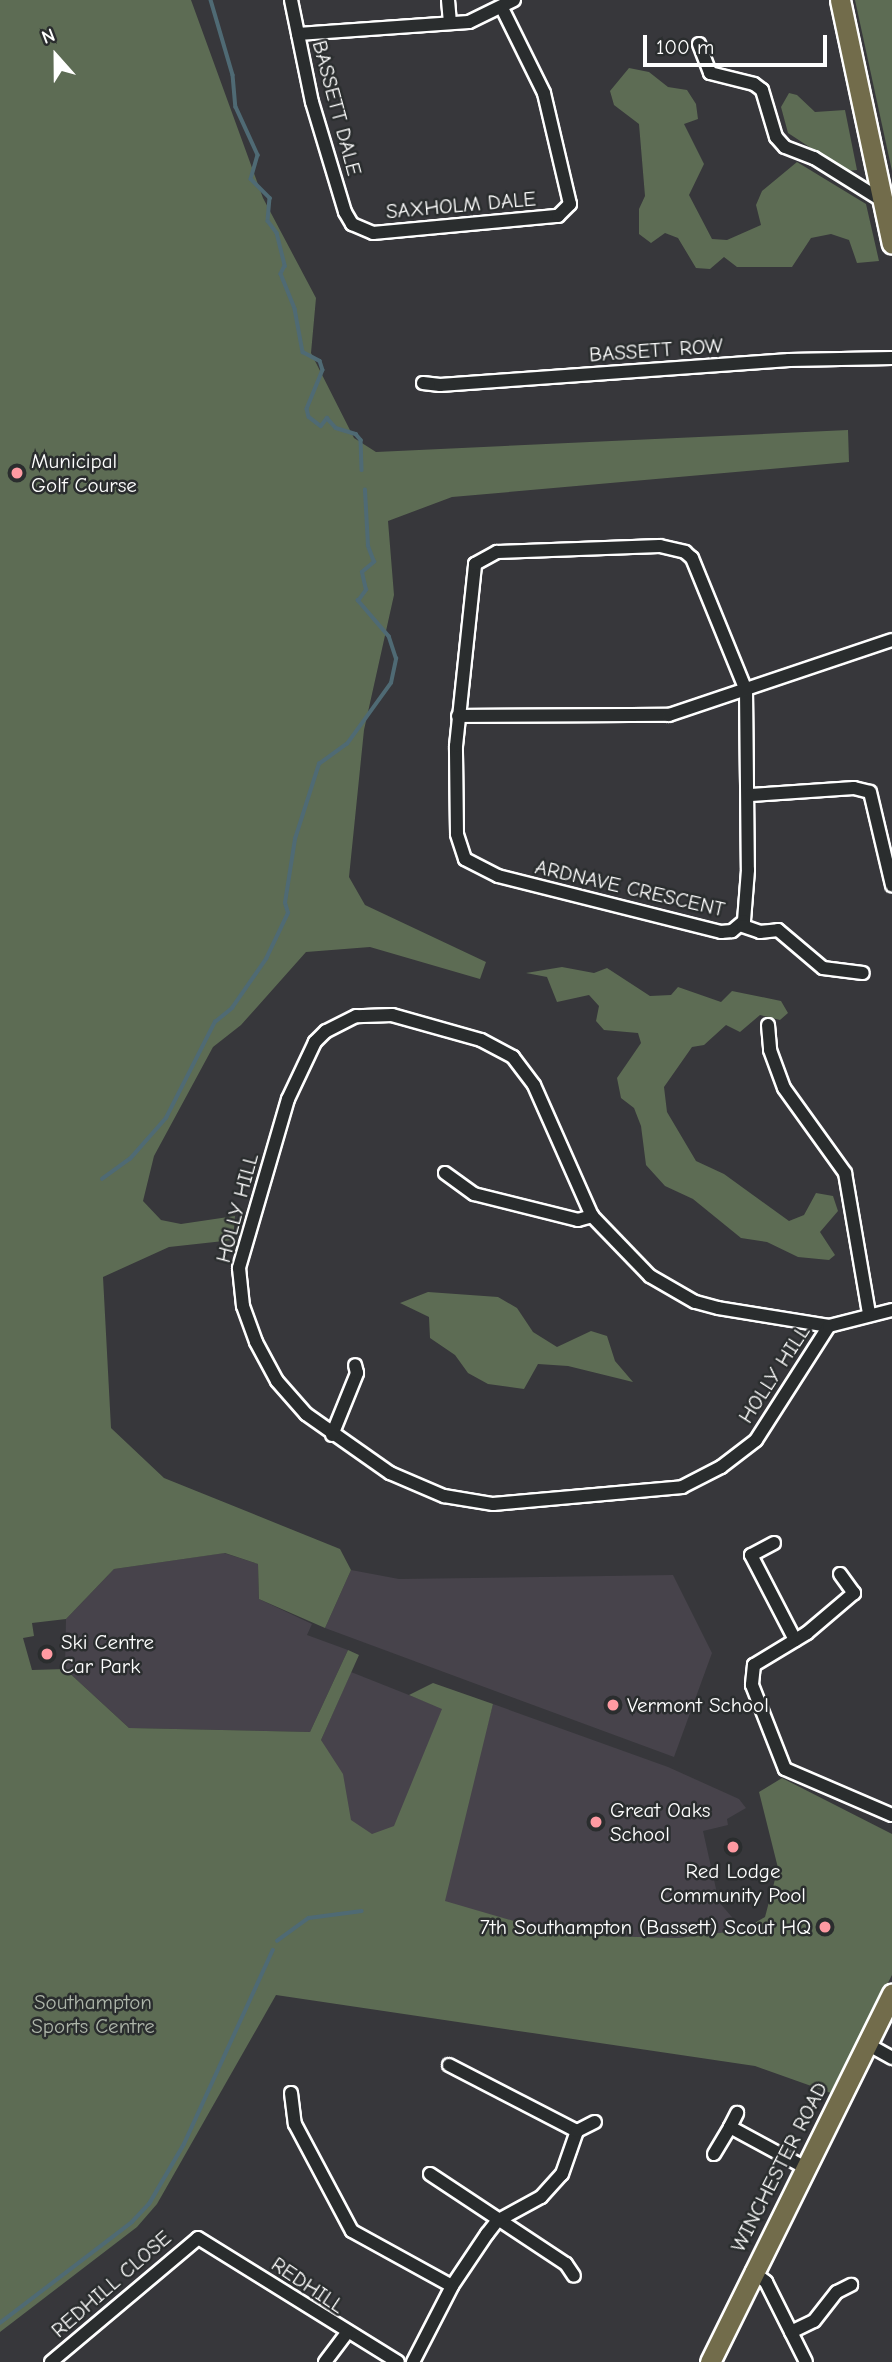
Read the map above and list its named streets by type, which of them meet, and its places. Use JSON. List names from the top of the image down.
{
  "streets": {
    "main road": ["WINCHESTER ROAD"],
    "street": [
      "BASSETT DALE",
      "SAXHOLM DALE",
      "BASSETT ROW",
      "ARDNAVE CRESCENT",
      "HOLLY HILL",
      "REDHILL CLOSE",
      "REDHILL"
    ]
  },
  "crossings": [
    ["BASSETT DALE", "SAXHOLM DALE"],
    ["REDHILL CLOSE", "REDHILL"]
  ],
  "parks": ["Southampton Sports Centre"],
  "places": [
    "Municipal Golf Course",
    "Ski Centre Car Park",
    "Vermont School",
    "Great Oaks School",
    "Red Lodge Community Pool",
    "7th Southampton (Bassett) Scout HQ"
  ],
  "scale_bar": "100 m",
  "north": "top"
}
